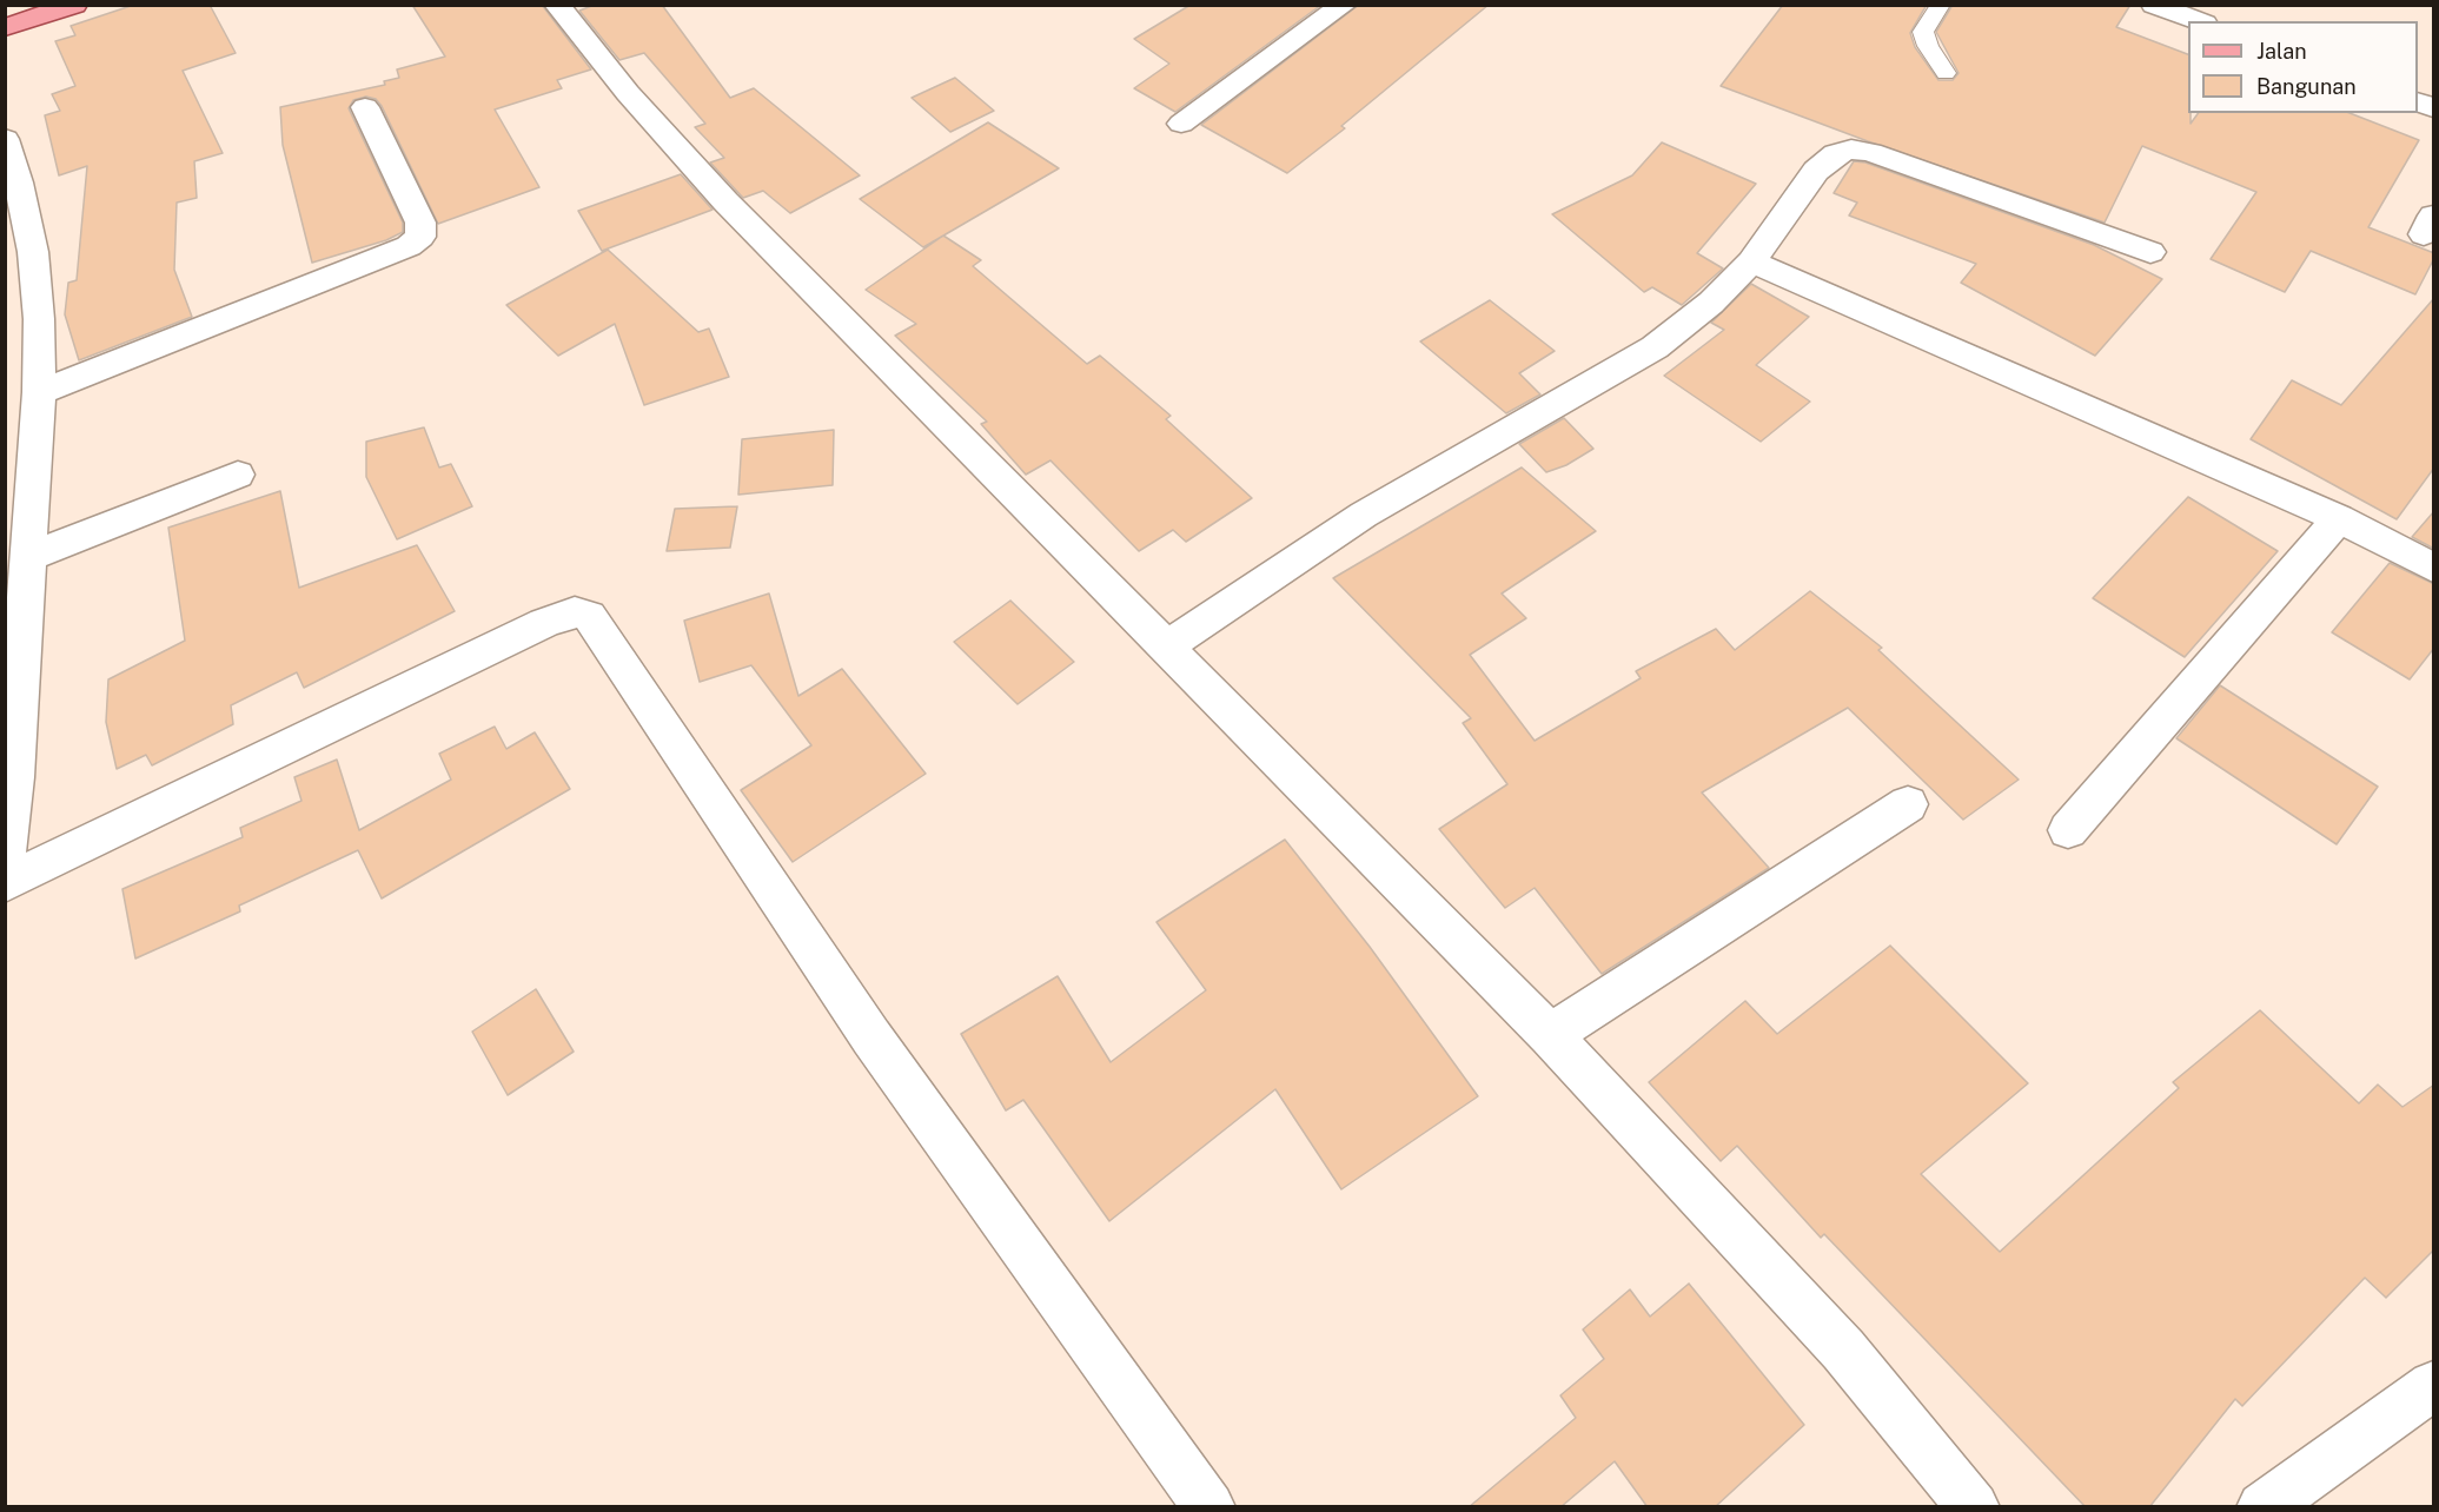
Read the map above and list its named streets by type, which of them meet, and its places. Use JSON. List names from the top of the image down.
{
  "legend": ["Jalan", "Bangunan"]
}
